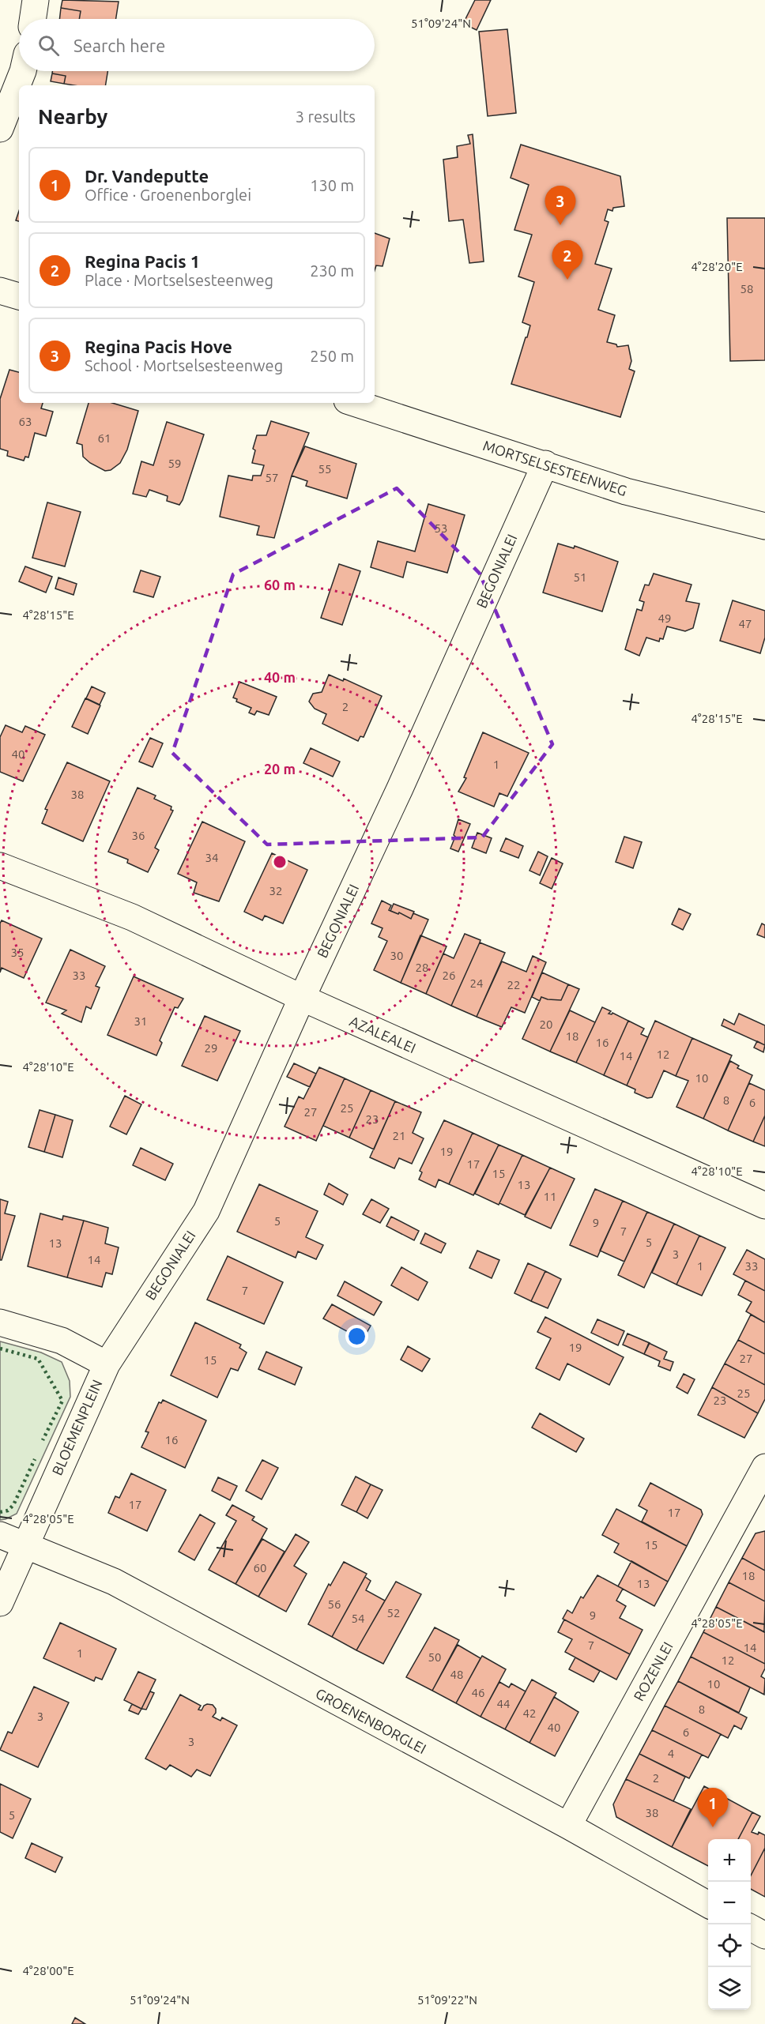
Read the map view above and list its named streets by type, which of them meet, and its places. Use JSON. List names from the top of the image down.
{
  "streets": {
    "street": [
      "MORTSELSESTEENWEG",
      "BEGONIALEI",
      "AZALEALEI",
      "BLOEMENPLEIN",
      "ROZENLEI",
      "GROENENBORGLEI"
    ]
  },
  "crossings": [
    ["MORTSELSESTEENWEG", "BEGONIALEI"],
    ["BEGONIALEI", "AZALEALEI"],
    ["BEGONIALEI", "BLOEMENPLEIN"],
    ["BLOEMENPLEIN", "GROENENBORGLEI"],
    ["ROZENLEI", "GROENENBORGLEI"]
  ],
  "house_numbers": [
    "58",
    "63",
    "61",
    "59",
    "55",
    "57",
    "53",
    "51",
    "49",
    "47",
    "2",
    "40",
    "1",
    "38",
    "36",
    "34",
    "32",
    "35",
    "30",
    "28",
    "33",
    "26",
    "24",
    "22",
    "31",
    "20",
    "18",
    "16",
    "29",
    "12",
    "14",
    "10",
    "8",
    "6",
    "25",
    "27",
    "23",
    "21",
    "19",
    "17",
    "15",
    "13",
    "11",
    "5",
    "9",
    "7",
    "5",
    "13",
    "3",
    "14",
    "1",
    "33",
    "7",
    "19",
    "27",
    "15",
    "25",
    "23",
    "16",
    "17",
    "17",
    "15",
    "60",
    "18",
    "13",
    "56",
    "52",
    "9",
    "54",
    "7",
    "14",
    "1",
    "50",
    "12",
    "48",
    "10",
    "46",
    "44",
    "8",
    "42",
    "3",
    "40",
    "6",
    "3",
    "4",
    "2",
    "38",
    "5"
  ],
  "page": {
    "search": "Search here",
    "heading": ["Nearby", "3 results"],
    "list": [
      {
        "mark": "1",
        "name": "Dr. Vandeputte",
        "note": "Office · Groenenborglei",
        "value": "130 m"
      },
      {
        "mark": "2",
        "name": "Regina Pacis 1",
        "note": "Place · Mortselsesteenweg",
        "value": "230 m"
      },
      {
        "mark": "3",
        "name": "Regina Pacis Hove",
        "note": "School · Mortselsesteenweg",
        "value": "250 m"
      }
    ],
    "pins": ["3", "2", "1"],
    "map_buttons": ["+", "−"]
  },
  "coordinates": [
    "51°09'24\"N",
    "4°28'20\"E",
    "4°28'15\"E",
    "4°28'10\"E",
    "4°28'05\"E",
    "4°28'00\"E",
    "51°09'22\"N"
  ],
  "rings": ["60 m", "40 m", "20 m"]
}
